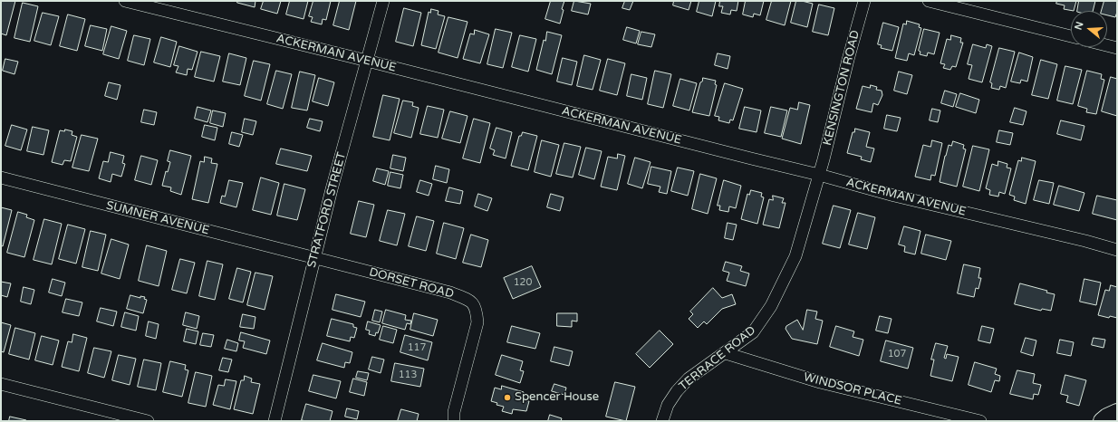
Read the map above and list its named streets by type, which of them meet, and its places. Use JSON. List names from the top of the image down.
{
  "streets": {
    "street": [
      "ACKERMAN AVENUE",
      "KENSINGTON ROAD",
      "STRATFORD STREET",
      "SUMNER AVENUE",
      "DORSET ROAD",
      "TERRACE ROAD",
      "WINDSOR PLACE"
    ]
  },
  "crossings": [
    ["ACKERMAN AVENUE", "KENSINGTON ROAD"],
    ["ACKERMAN AVENUE", "STRATFORD STREET"],
    ["ACKERMAN AVENUE", "TERRACE ROAD"],
    ["KENSINGTON ROAD", "TERRACE ROAD"],
    ["STRATFORD STREET", "SUMNER AVENUE"],
    ["STRATFORD STREET", "DORSET ROAD"],
    ["SUMNER AVENUE", "DORSET ROAD"],
    ["TERRACE ROAD", "WINDSOR PLACE"]
  ],
  "places": ["Spencer House"],
  "house_numbers": [
    "120",
    "117",
    "107",
    "113"
  ],
  "north": "left"
}
